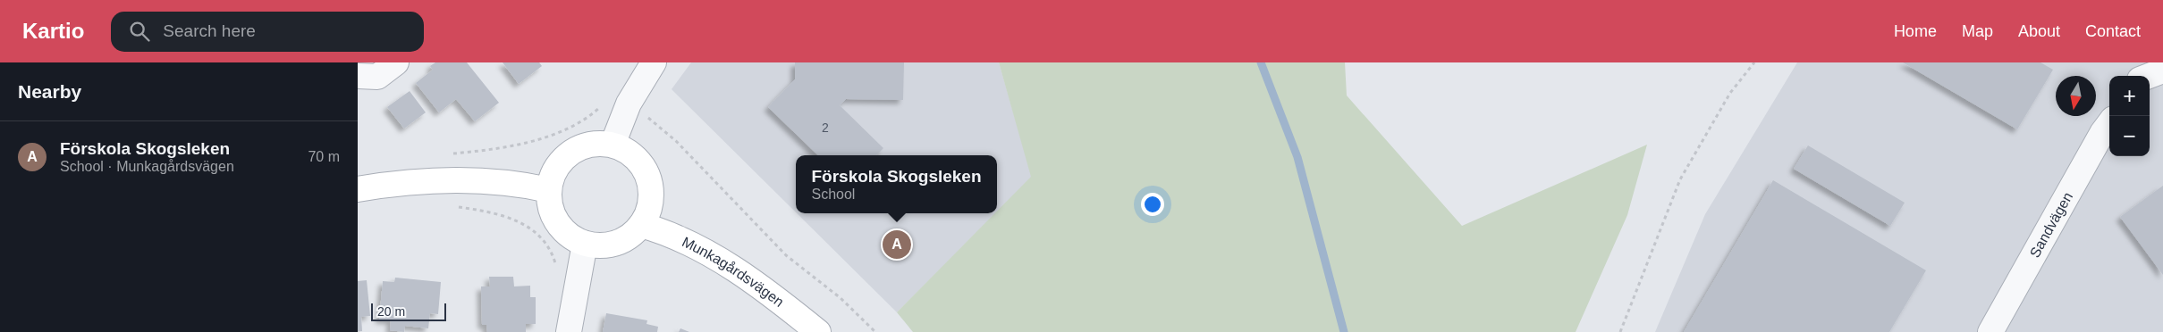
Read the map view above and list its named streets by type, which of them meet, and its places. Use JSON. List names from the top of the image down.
{
  "streets": {
    "street": ["Sandvägen", "Munkagårdsvägen"]
  },
  "house_numbers": ["2"],
  "scale_bar": "20 m",
  "north": "bottom",
  "page": {
    "header": "Kartio",
    "search": "Search here",
    "nav": [
      "Home",
      "Map",
      "About",
      "Contact"
    ],
    "heading": "Nearby",
    "map_buttons": ["+", "−"],
    "list": [
      {
        "mark": "A",
        "name": "Förskola Skogsleken",
        "note": "School · Munkagårdsvägen",
        "value": "70 m"
      }
    ],
    "popup": ["Förskola Skogsleken", "School"],
    "pins": "A",
    "scale": "20 m"
  }
}
